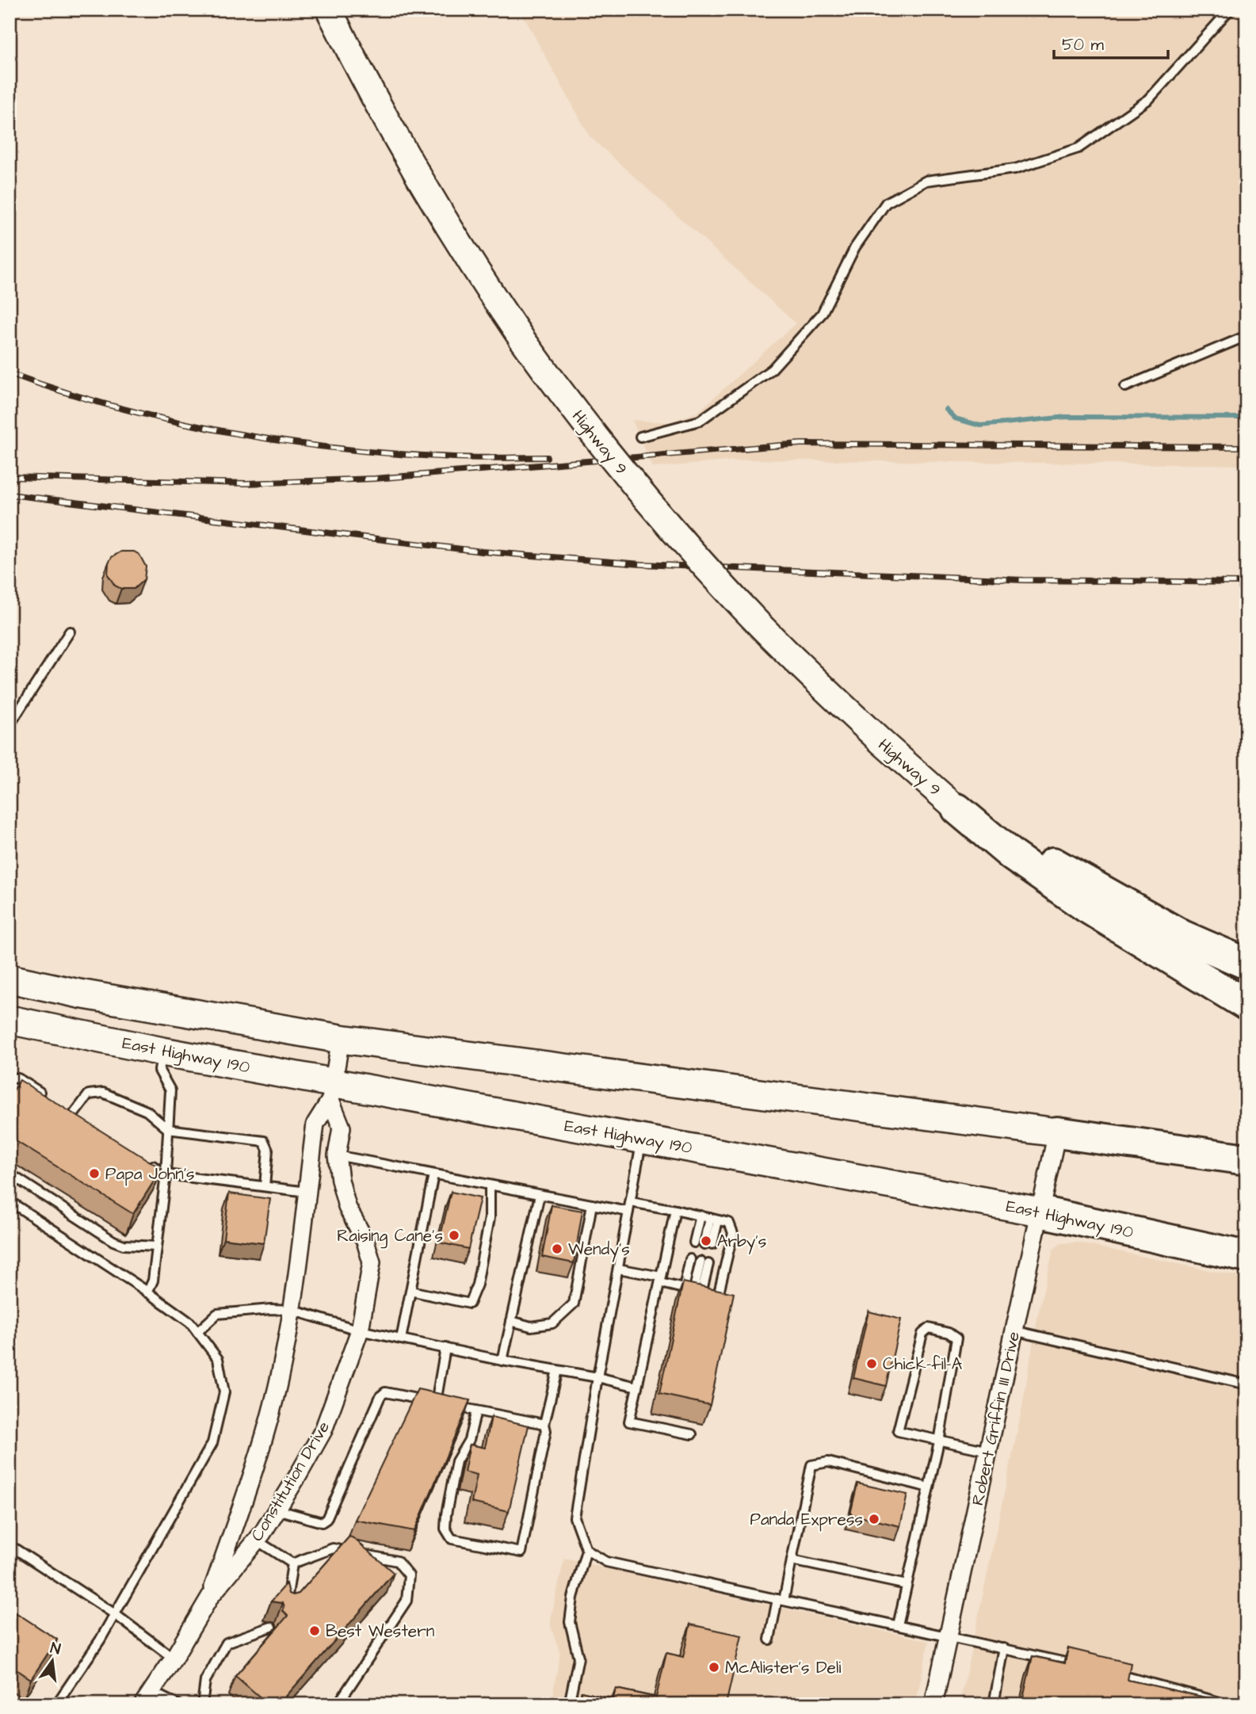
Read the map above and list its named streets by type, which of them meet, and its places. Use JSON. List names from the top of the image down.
{
  "streets": {
    "highway": ["Highway 9", "East Highway 190"],
    "street": ["Robert Griffin III Drive", "Constitution Drive"]
  },
  "crossings": [
    ["East Highway 190", "Robert Griffin III Drive"],
    ["East Highway 190", "Constitution Drive"]
  ],
  "places": [
    "Papa John's",
    "Raising Cane's",
    "Arby's",
    "Wendy's",
    "Chick-fil-A",
    "Panda Express",
    "Best Western",
    "McAlister's Deli"
  ],
  "scale_bar": "50 m",
  "north": "top"
}
